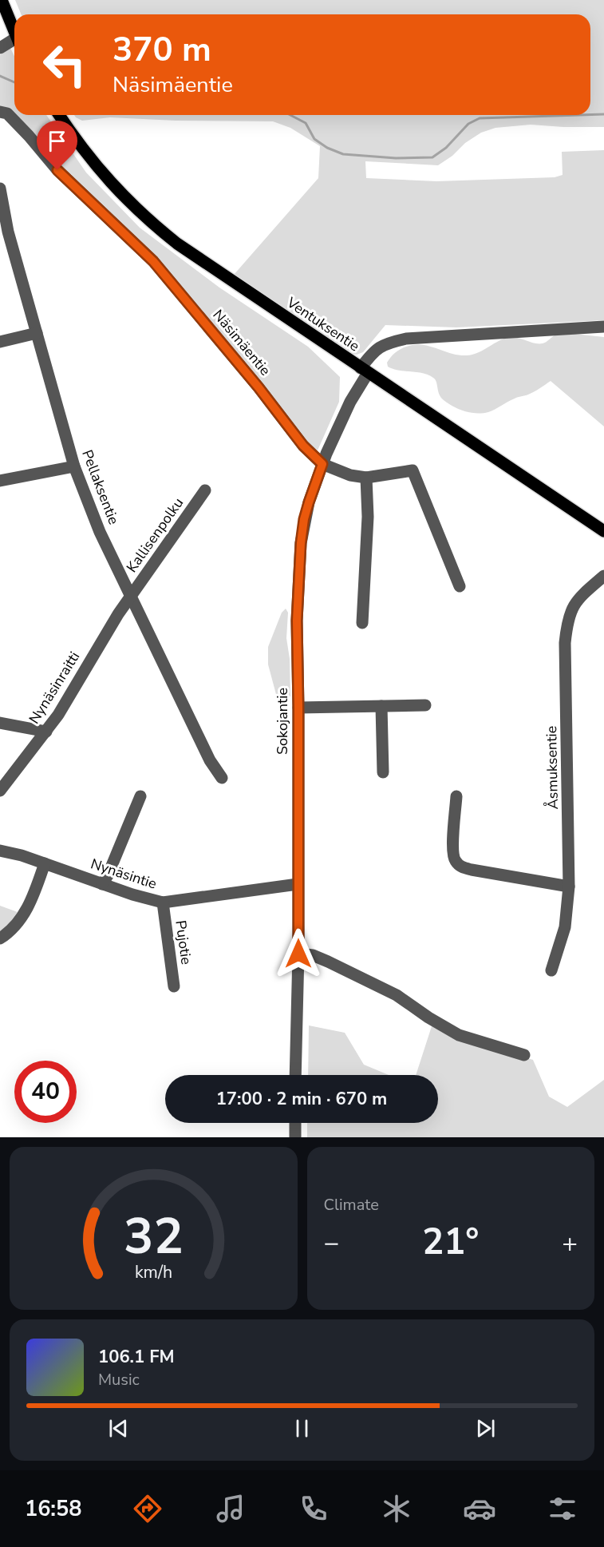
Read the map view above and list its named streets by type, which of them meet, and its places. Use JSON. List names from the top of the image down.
{
  "streets": {
    "main road": ["Ventuksentie"],
    "street": [
      "Näsimäentie",
      "Pellaksentie",
      "Kallisenpolku",
      "Nynäsinraitti",
      "Sokojantie",
      "Åsmuksentie",
      "Nynäsintie",
      "Pujotie"
    ]
  },
  "crossings": [
    ["Ventuksentie", "Sokojantie"],
    ["Näsimäentie", "Sokojantie"],
    ["Pellaksentie", "Kallisenpolku"],
    ["Pellaksentie", "Nynäsinraitti"],
    ["Kallisenpolku", "Nynäsinraitti"],
    ["Sokojantie", "Nynäsintie"],
    ["Nynäsintie", "Pujotie"]
  ],
  "page": {
    "turn": ["370 m", "Näsimäentie"],
    "limit": "40",
    "trip": "17:00 · 2 min · 670 m",
    "tile": "Climate",
    "heat": ["−", "21°", "+"],
    "song": ["106.1 FM", "Music"],
    "tabs": "16:58",
    "gauge": ["32", "km/h"]
  }
}
